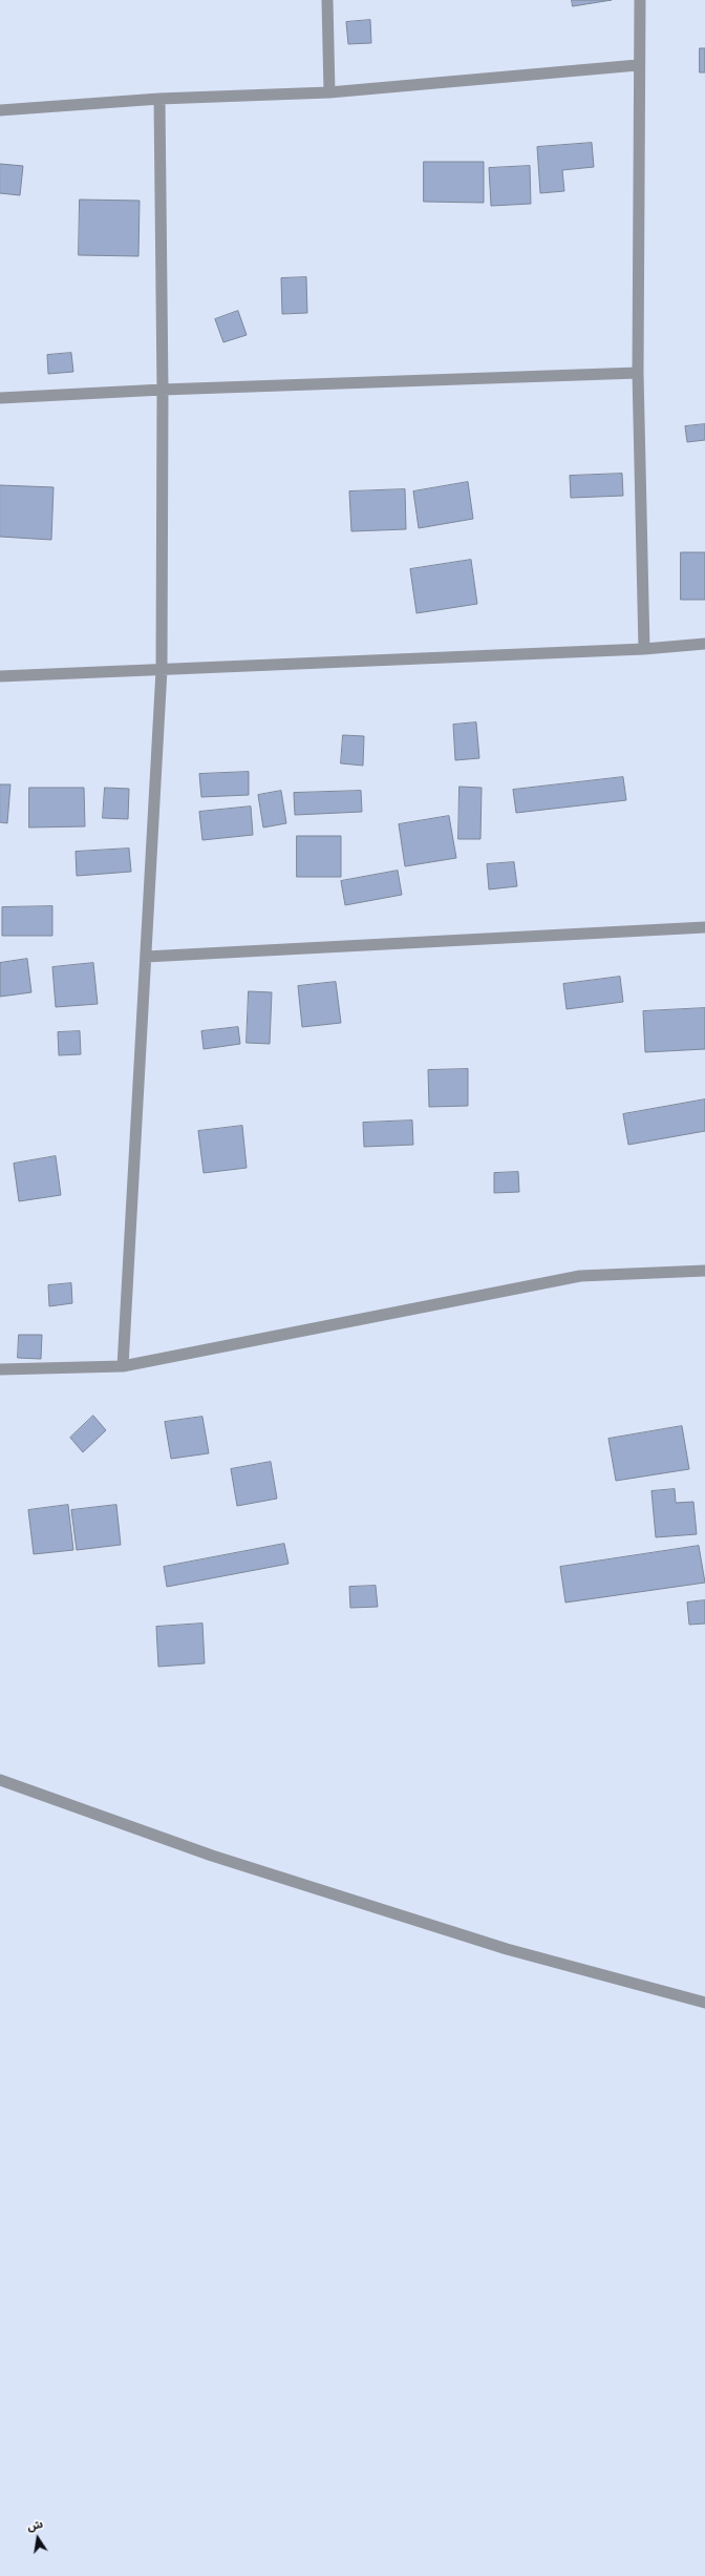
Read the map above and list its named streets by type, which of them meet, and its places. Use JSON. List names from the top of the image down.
{
  "north": "top"
}
